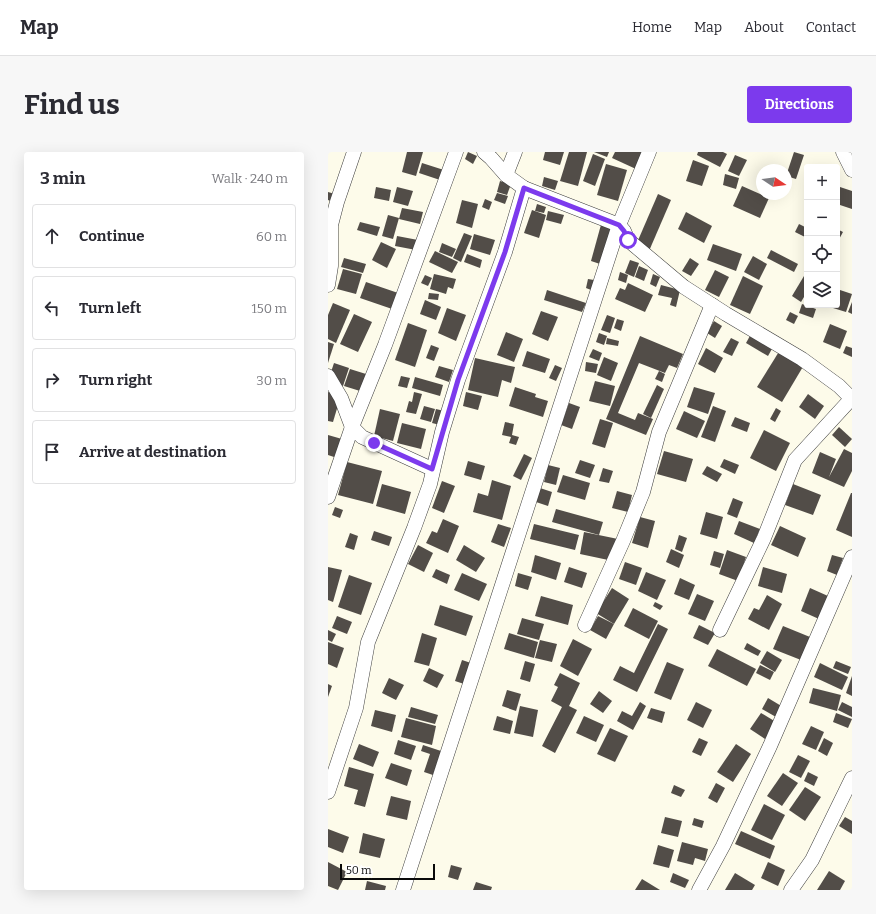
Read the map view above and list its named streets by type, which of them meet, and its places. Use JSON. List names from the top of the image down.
{
  "scale_bar": "50 m",
  "north": "right",
  "page": {
    "header": "Map",
    "nav": [
      "Home",
      "Map",
      "About",
      "Contact"
    ],
    "buttons": "Directions",
    "title": "Find us",
    "heading": ["3 min", "Walk · 240 m"],
    "map_buttons": ["+", "−"],
    "list": [
      ["Continue", "60 m"],
      ["Turn left", "150 m"],
      ["Turn right", "30 m"],
      "Arrive at destination"
    ],
    "scale": "50 m"
  }
}
